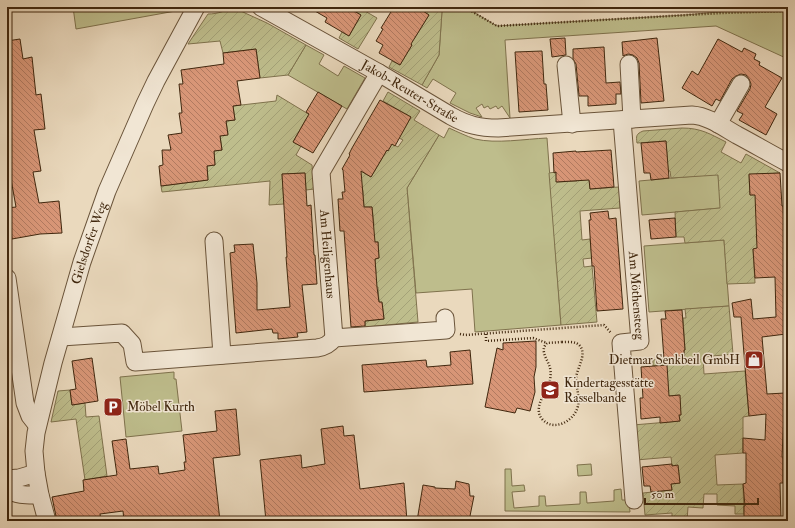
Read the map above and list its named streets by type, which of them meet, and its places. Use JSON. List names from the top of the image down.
{
  "streets": {
    "street": [
      "Jakob-Reuter-Straße",
      "Gielsdorfer Weg",
      "Am Heiligenhaus",
      "Am Möthensteeg"
    ]
  },
  "crossings": [
    ["Jakob-Reuter-Straße", "Am Heiligenhaus"],
    ["Jakob-Reuter-Straße", "Am Möthensteeg"]
  ],
  "places": {
    "shop": ["Dietmar Senkbeil GmbH"],
    "school or university": ["Kindertagesstätte Rasselbande"],
    "parking": ["Möbel Kurth"]
  },
  "scale_bar": "50 m"
}
